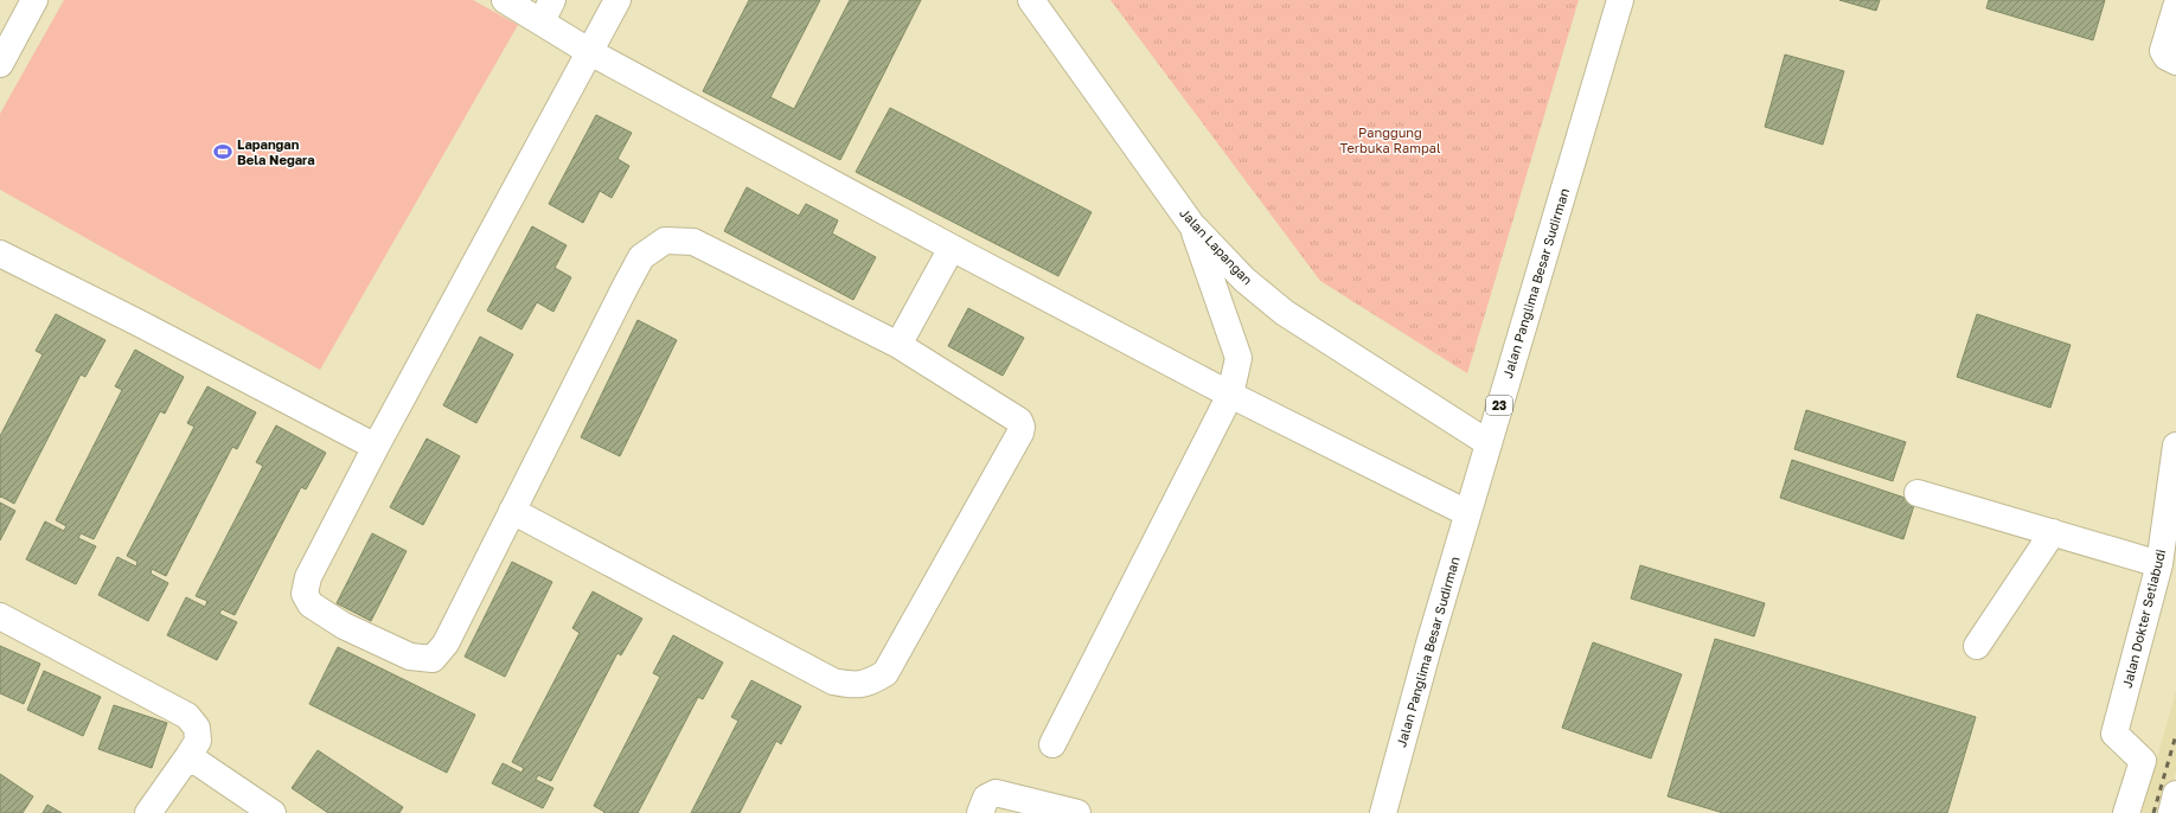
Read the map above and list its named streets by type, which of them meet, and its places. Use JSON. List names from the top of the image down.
{
  "streets": {
    "main road": [
      "Jalan Lapangan",
      "Jalan Panglima Besar Sudirman",
      "23",
      "Jalan Dokter Setiabudi"
    ]
  },
  "crossings": [
    ["Jalan Lapangan", "Jalan Panglima Besar Sudirman"]
  ],
  "parks": ["Panggung Terbuka Rampal"],
  "places": {
    "sports": ["Lapangan Bela Negara"]
  }
}
